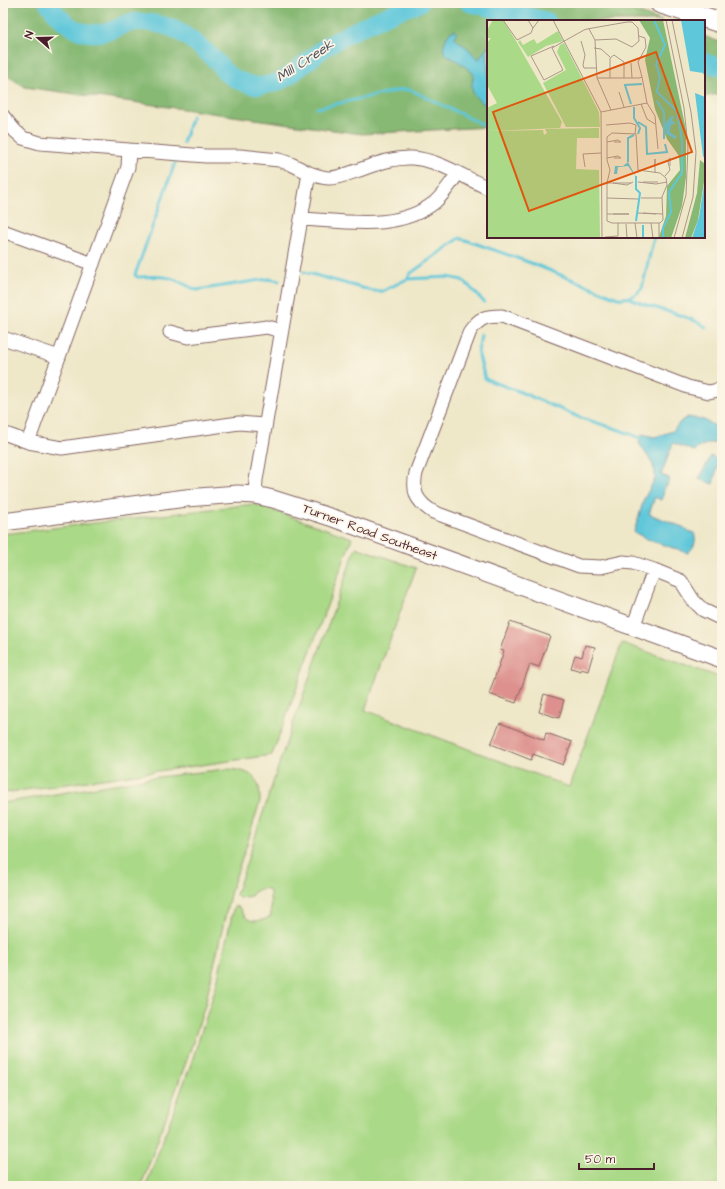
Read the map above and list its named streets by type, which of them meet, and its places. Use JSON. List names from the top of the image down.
{
  "streets": {
    "main road": ["Turner Road Southeast"]
  },
  "water": ["Mill Creek"],
  "scale_bar": "50 m",
  "north": "left"
}
